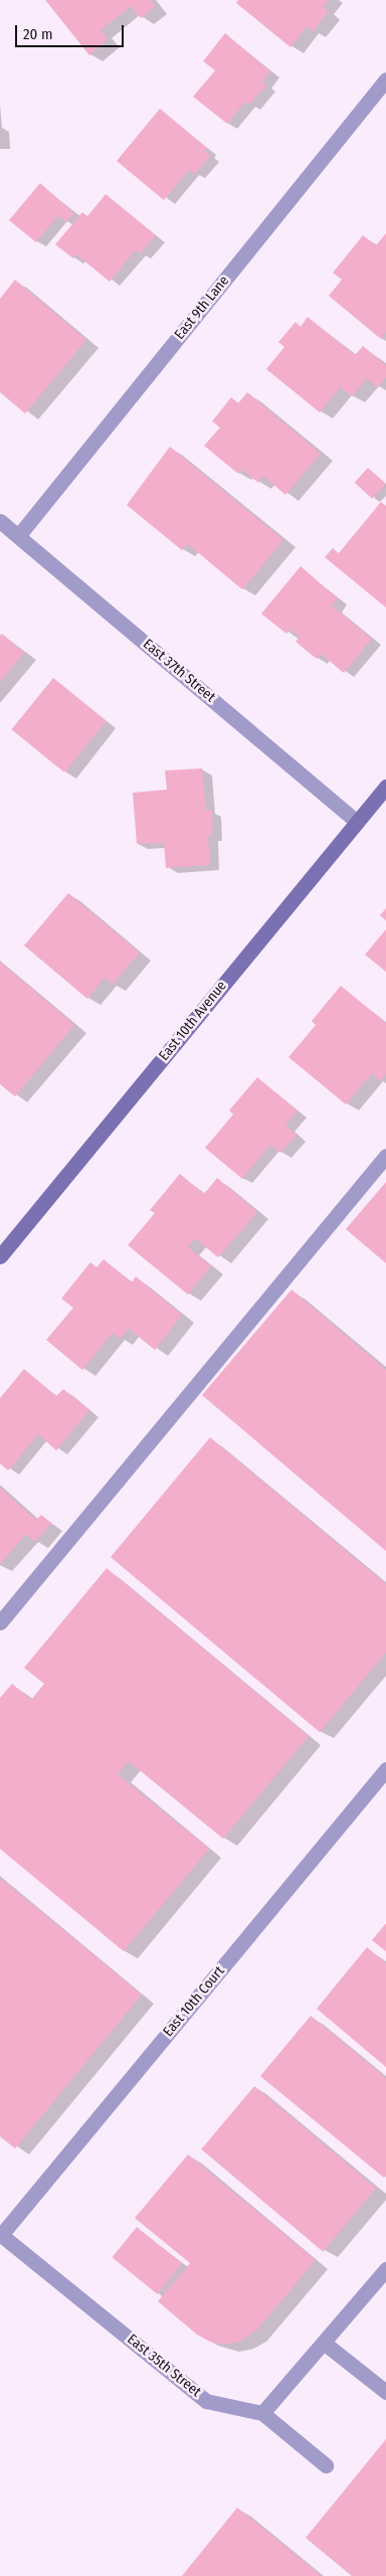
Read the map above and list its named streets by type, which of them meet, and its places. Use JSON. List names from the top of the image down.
{
  "streets": {
    "street": [
      "East 9th Lane",
      "East 37th Street",
      "East 10th Avenue",
      "East 10th Court",
      "East 35th Street"
    ]
  },
  "crossings": [
    ["East 9th Lane", "East 37th Street"],
    ["East 37th Street", "East 10th Avenue"],
    ["East 10th Court", "East 35th Street"]
  ],
  "scale_bar": "20 m"
}
